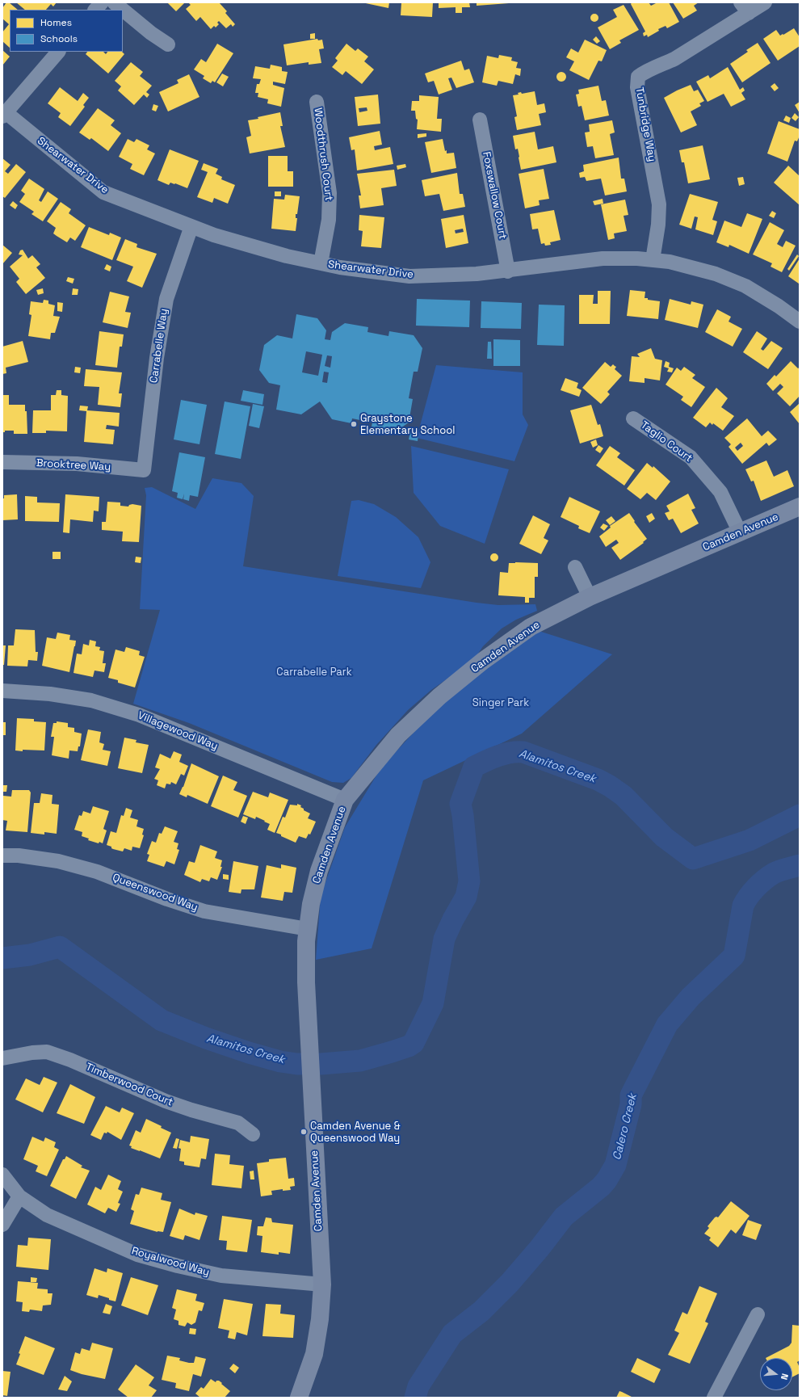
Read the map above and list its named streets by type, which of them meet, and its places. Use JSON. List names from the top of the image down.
{
  "streets": {
    "street": [
      "Tunbridge Way",
      "Woodthrush Court",
      "Shearwater Drive",
      "Foxswallow Court",
      "Carrabelle Way",
      "Taglio Court",
      "Brooktree Way",
      "Camden Avenue",
      "Villagewood Way",
      "Queenswood Way",
      "Timberwood Court",
      "Royalwood Way"
    ]
  },
  "crossings": [
    ["Tunbridge Way", "Shearwater Drive"],
    ["Woodthrush Court", "Shearwater Drive"],
    ["Shearwater Drive", "Foxswallow Court"],
    ["Shearwater Drive", "Carrabelle Way"],
    ["Carrabelle Way", "Brooktree Way"],
    ["Taglio Court", "Camden Avenue"],
    ["Camden Avenue", "Villagewood Way"],
    ["Camden Avenue", "Queenswood Way"],
    ["Camden Avenue", "Royalwood Way"]
  ],
  "water": ["Alamitos Creek", "Calero Creek"],
  "parks": ["Carrabelle Park", "Singer Park"],
  "places": ["Graystone Elementary School", "Camden Avenue & Queenswood Way"],
  "legend": ["Homes", "Schools"],
  "north": "right"
}
